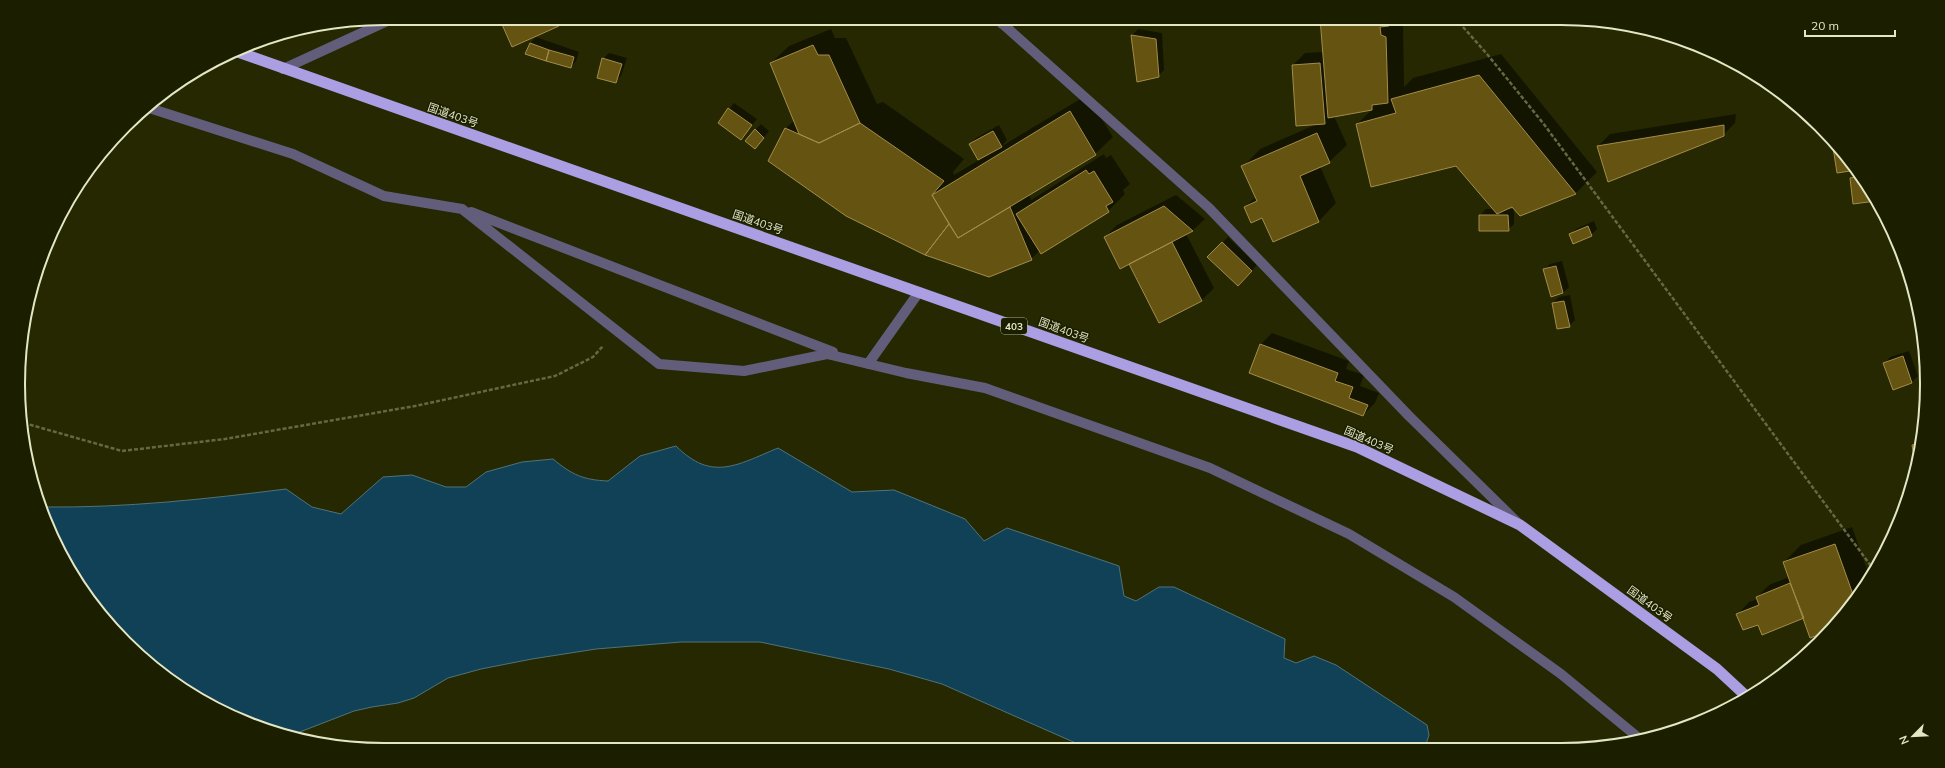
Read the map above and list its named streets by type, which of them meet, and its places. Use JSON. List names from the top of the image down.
{
  "streets": {
    "highway": ["国道403号", "403"]
  },
  "scale_bar": "20 m",
  "north": "bottom left"
}
